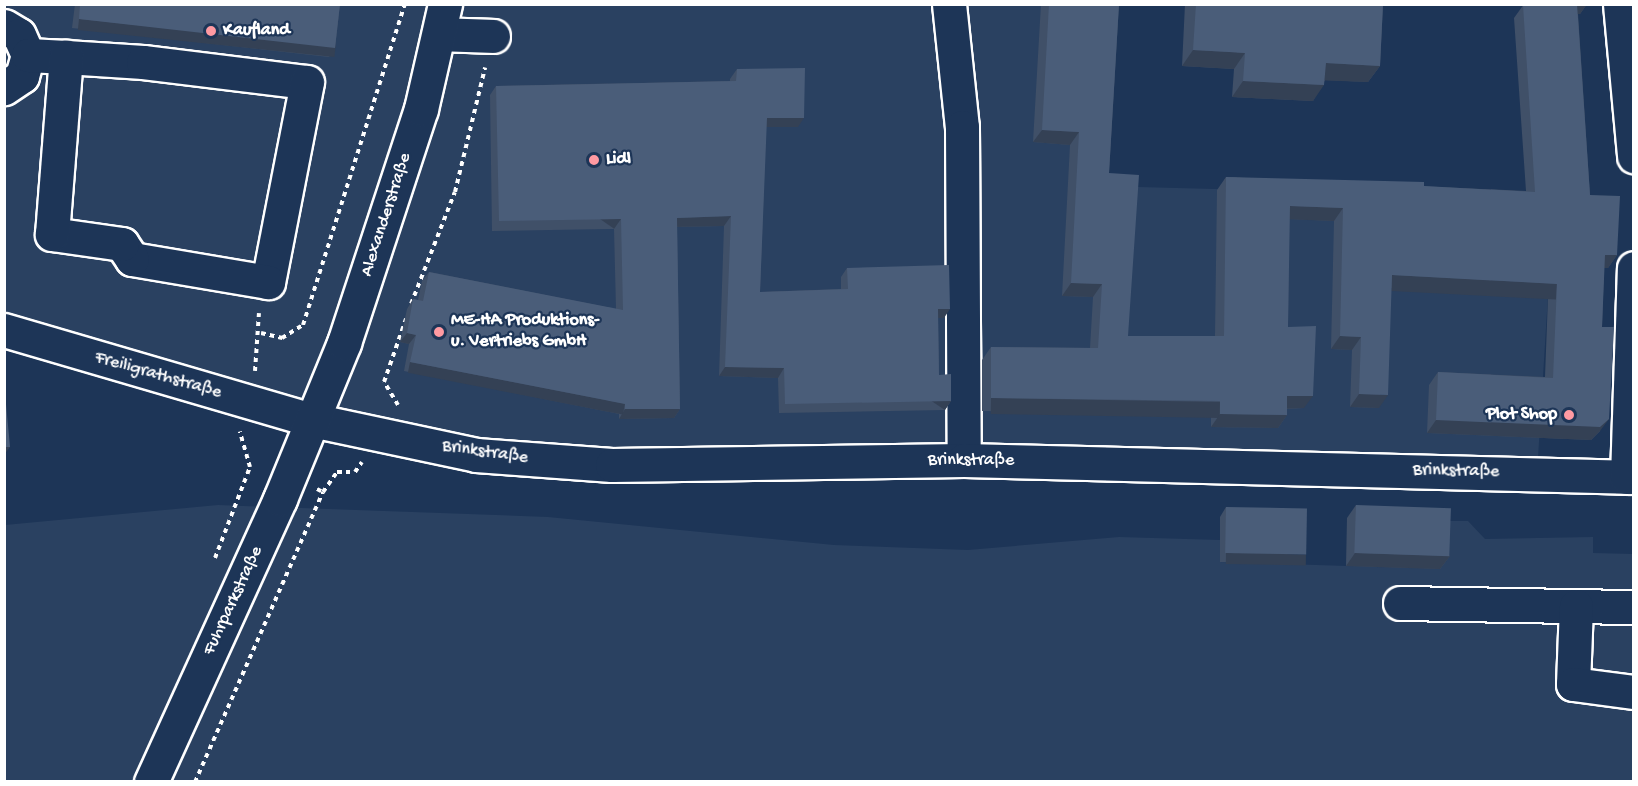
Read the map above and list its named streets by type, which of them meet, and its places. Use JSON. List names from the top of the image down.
{
  "streets": {
    "street": [
      "Alexanderstraße",
      "Freiligrathstraße",
      "Brinkstraße",
      "Fuhrparkstraße"
    ]
  },
  "crossings": [
    ["Alexanderstraße", "Freiligrathstraße"],
    ["Alexanderstraße", "Brinkstraße"],
    ["Alexanderstraße", "Fuhrparkstraße"],
    ["Freiligrathstraße", "Brinkstraße"],
    ["Freiligrathstraße", "Fuhrparkstraße"],
    ["Brinkstraße", "Fuhrparkstraße"]
  ],
  "places": [
    "Kaufland",
    "Lidl",
    "ME-HA Produktions- u. Vertriebs GmbH",
    "Plot Shop"
  ]
}
